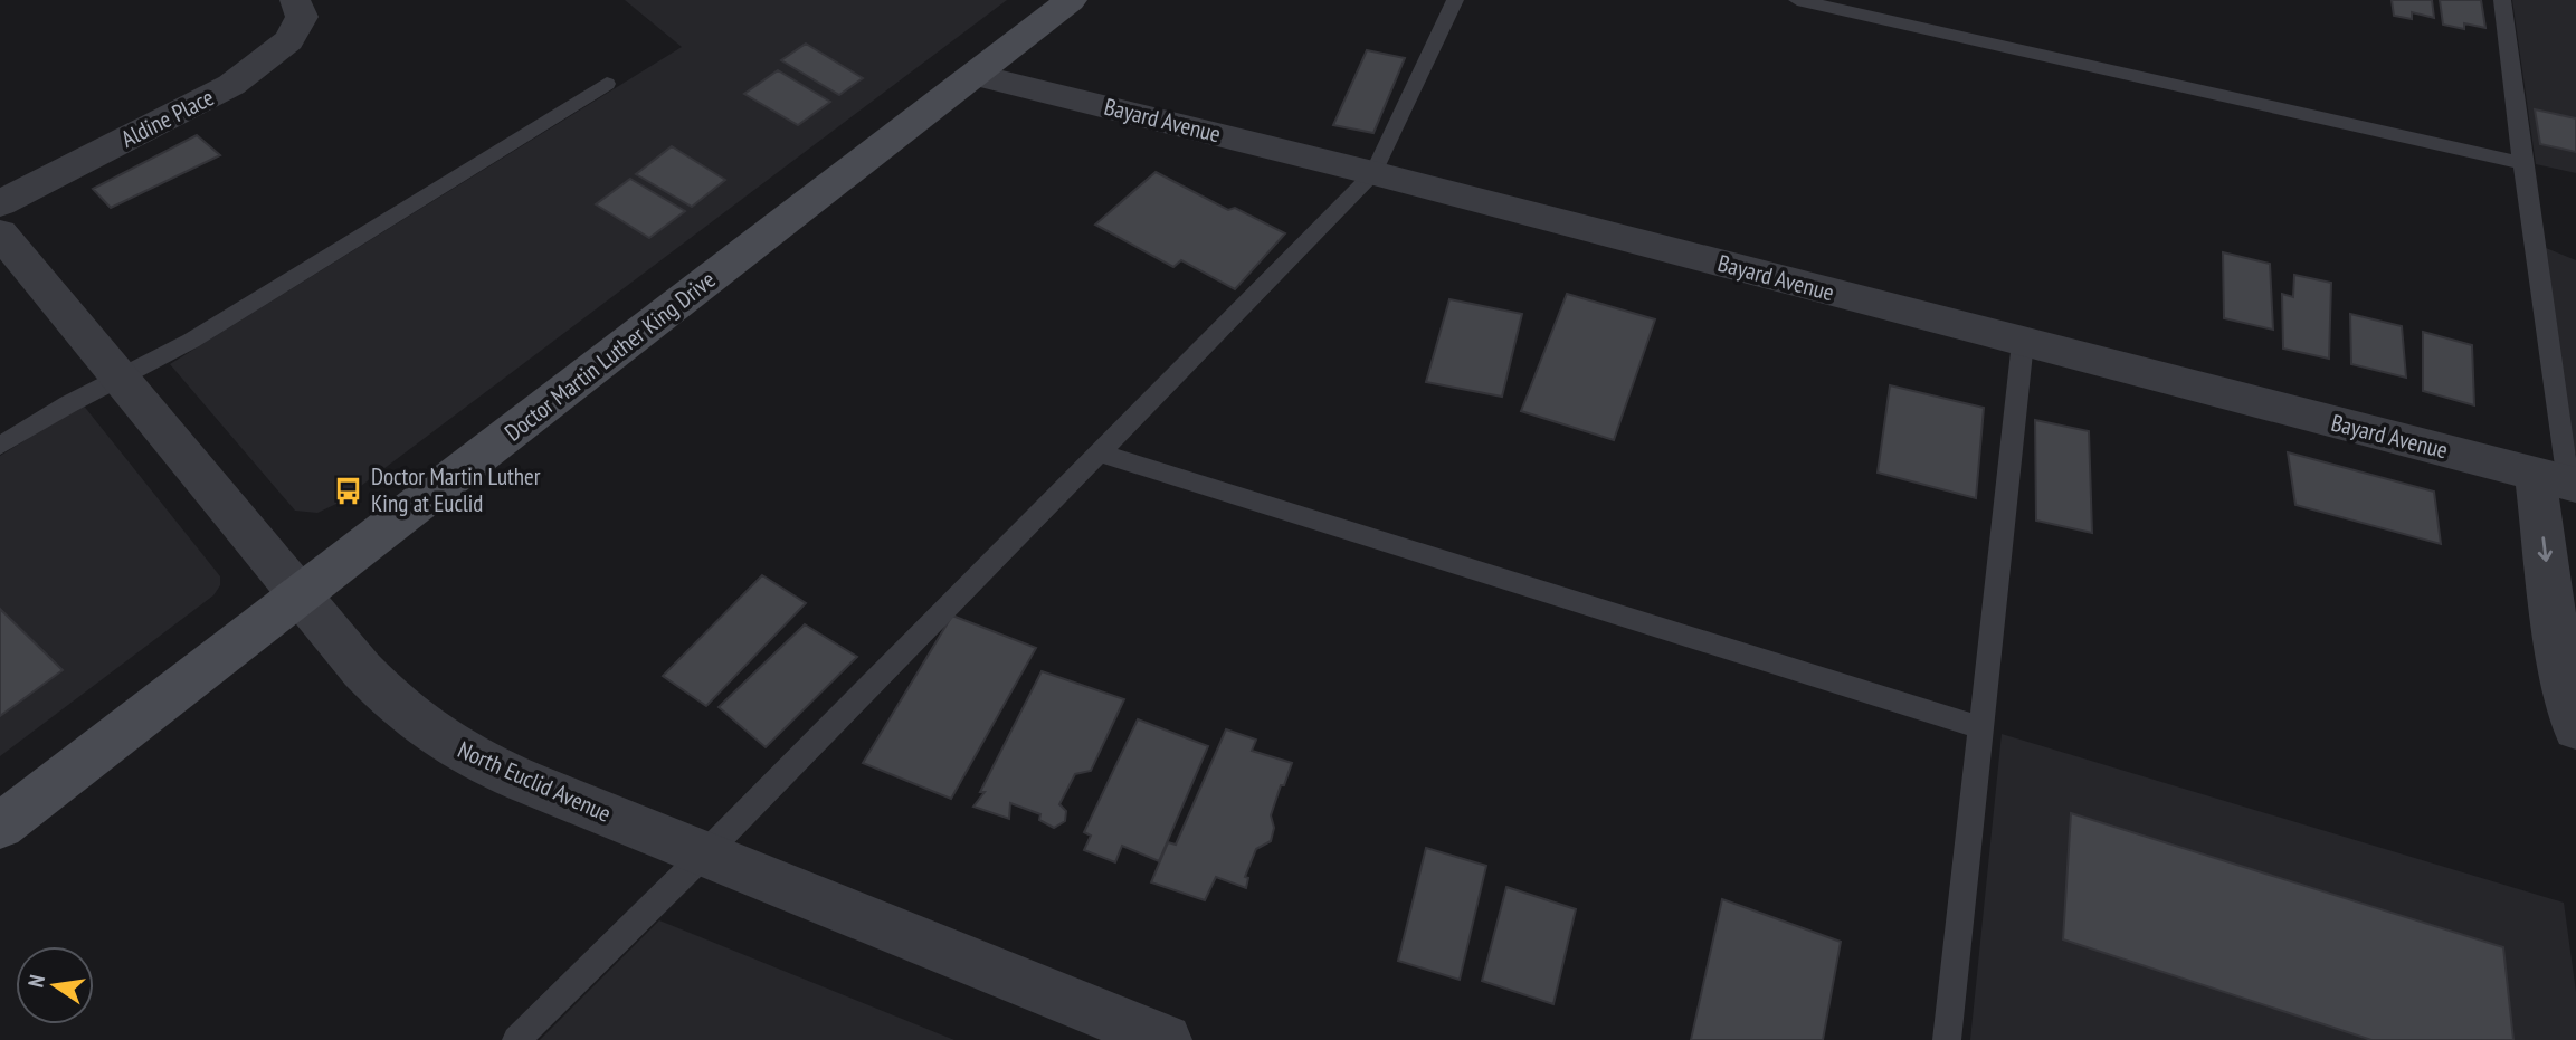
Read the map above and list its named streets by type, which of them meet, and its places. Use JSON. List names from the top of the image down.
{
  "streets": {
    "main road": ["Doctor Martin Luther King Drive"],
    "street": ["Aldine Place", "Bayard Avenue", "North Euclid Avenue"]
  },
  "crossings": [
    ["Bayard Avenue", "Doctor Martin Luther King Drive"],
    ["Doctor Martin Luther King Drive", "North Euclid Avenue"]
  ],
  "places": {
    "bus stop": ["Doctor Martin Luther King at Euclid"]
  },
  "north": "left"
}
